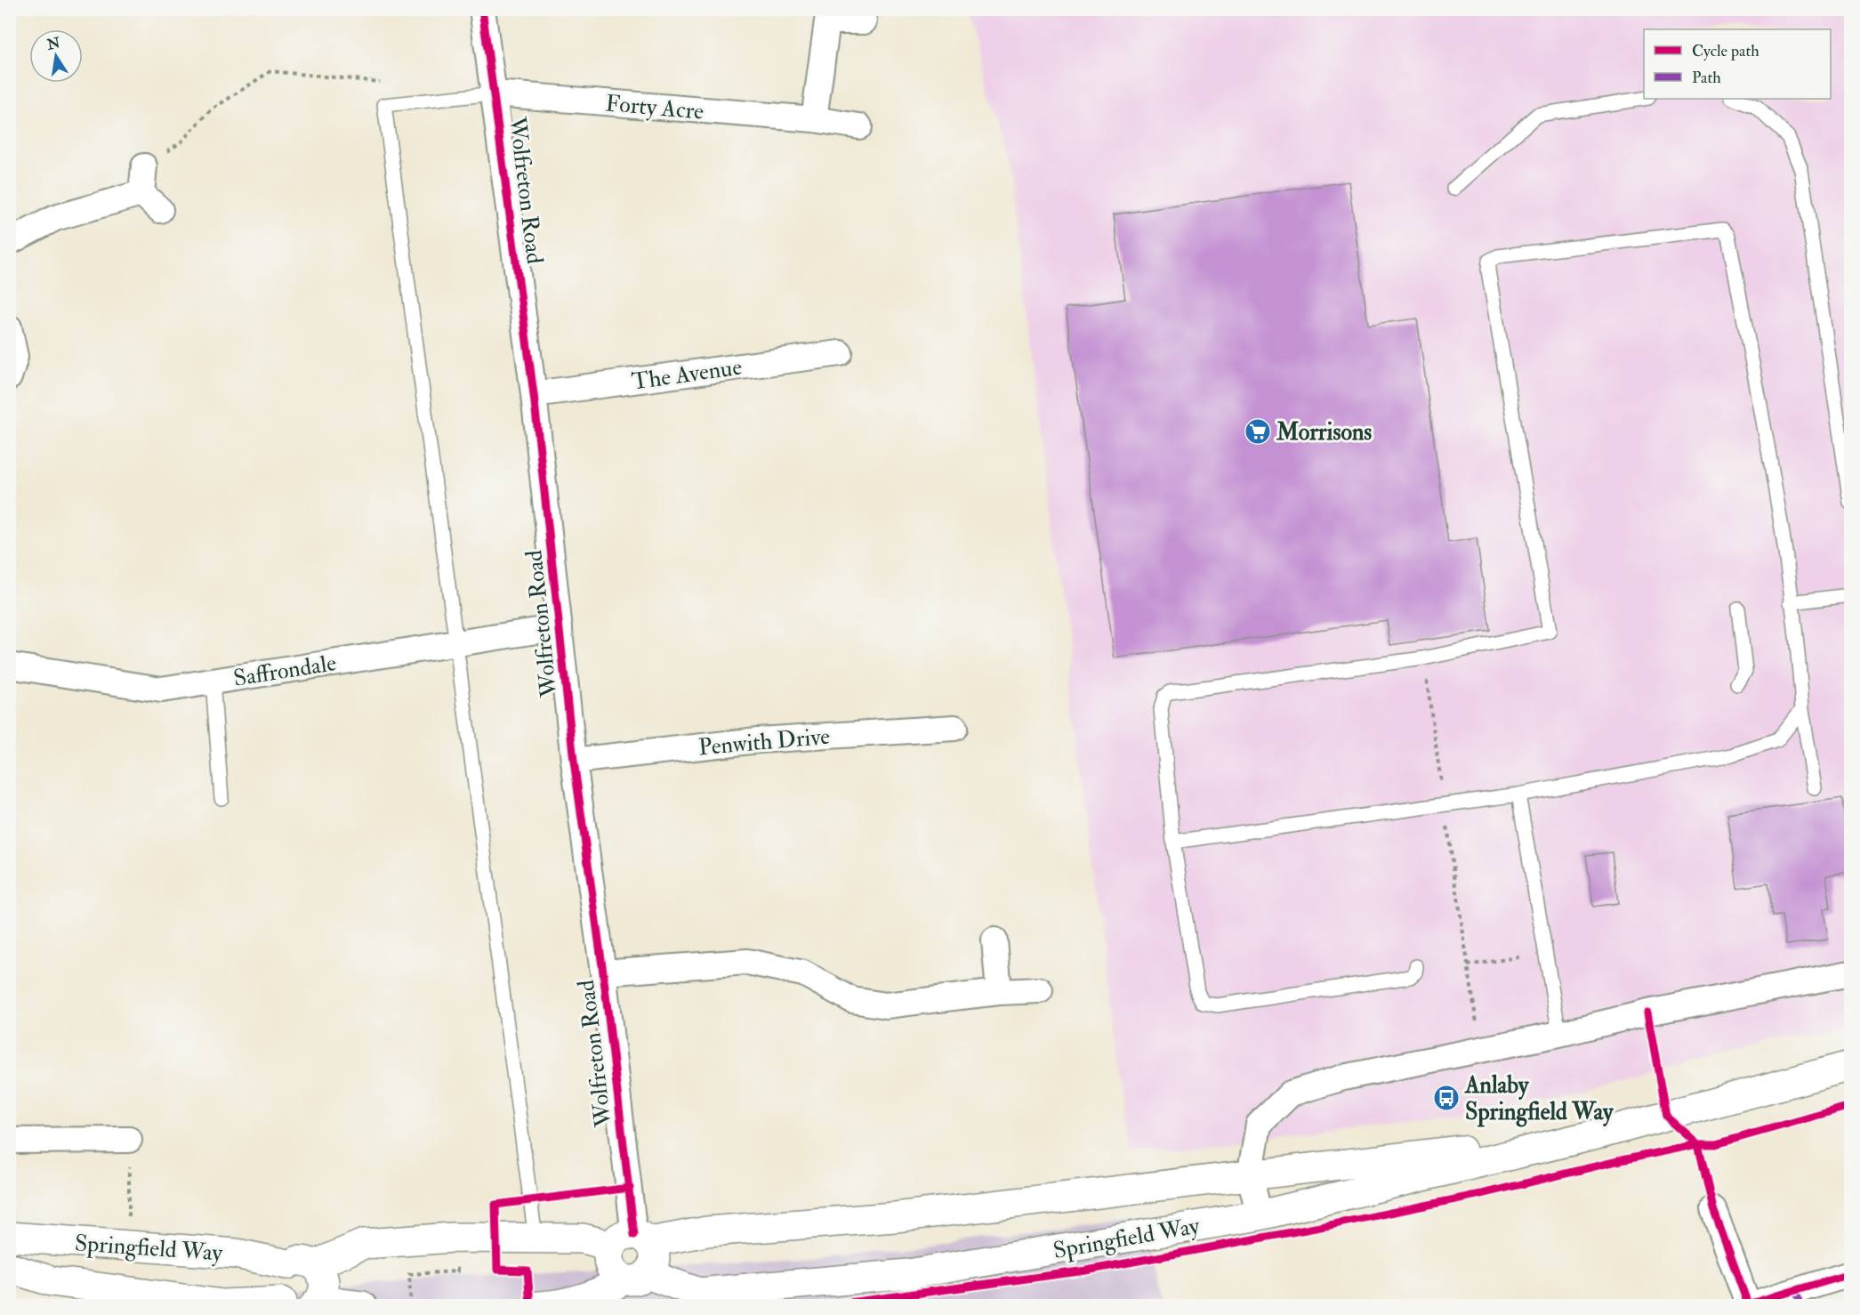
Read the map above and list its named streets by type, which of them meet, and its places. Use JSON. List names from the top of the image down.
{
  "streets": {
    "main road": ["Springfield Way"],
    "street": [
      "Forty Acre",
      "Wolfreton Road",
      "The Avenue",
      "Saffrondale",
      "Penwith Drive"
    ]
  },
  "crossings": [
    ["Forty Acre", "Wolfreton Road"],
    ["Wolfreton Road", "The Avenue"],
    ["Wolfreton Road", "Saffrondale"],
    ["Wolfreton Road", "Penwith Drive"],
    ["Wolfreton Road", "Springfield Way"]
  ],
  "places": {
    "supermarket": ["Morrisons"],
    "bus stop": ["Anlaby Springfield Way"]
  },
  "legend": ["Cycle path", "Path"],
  "north": "top"
}
